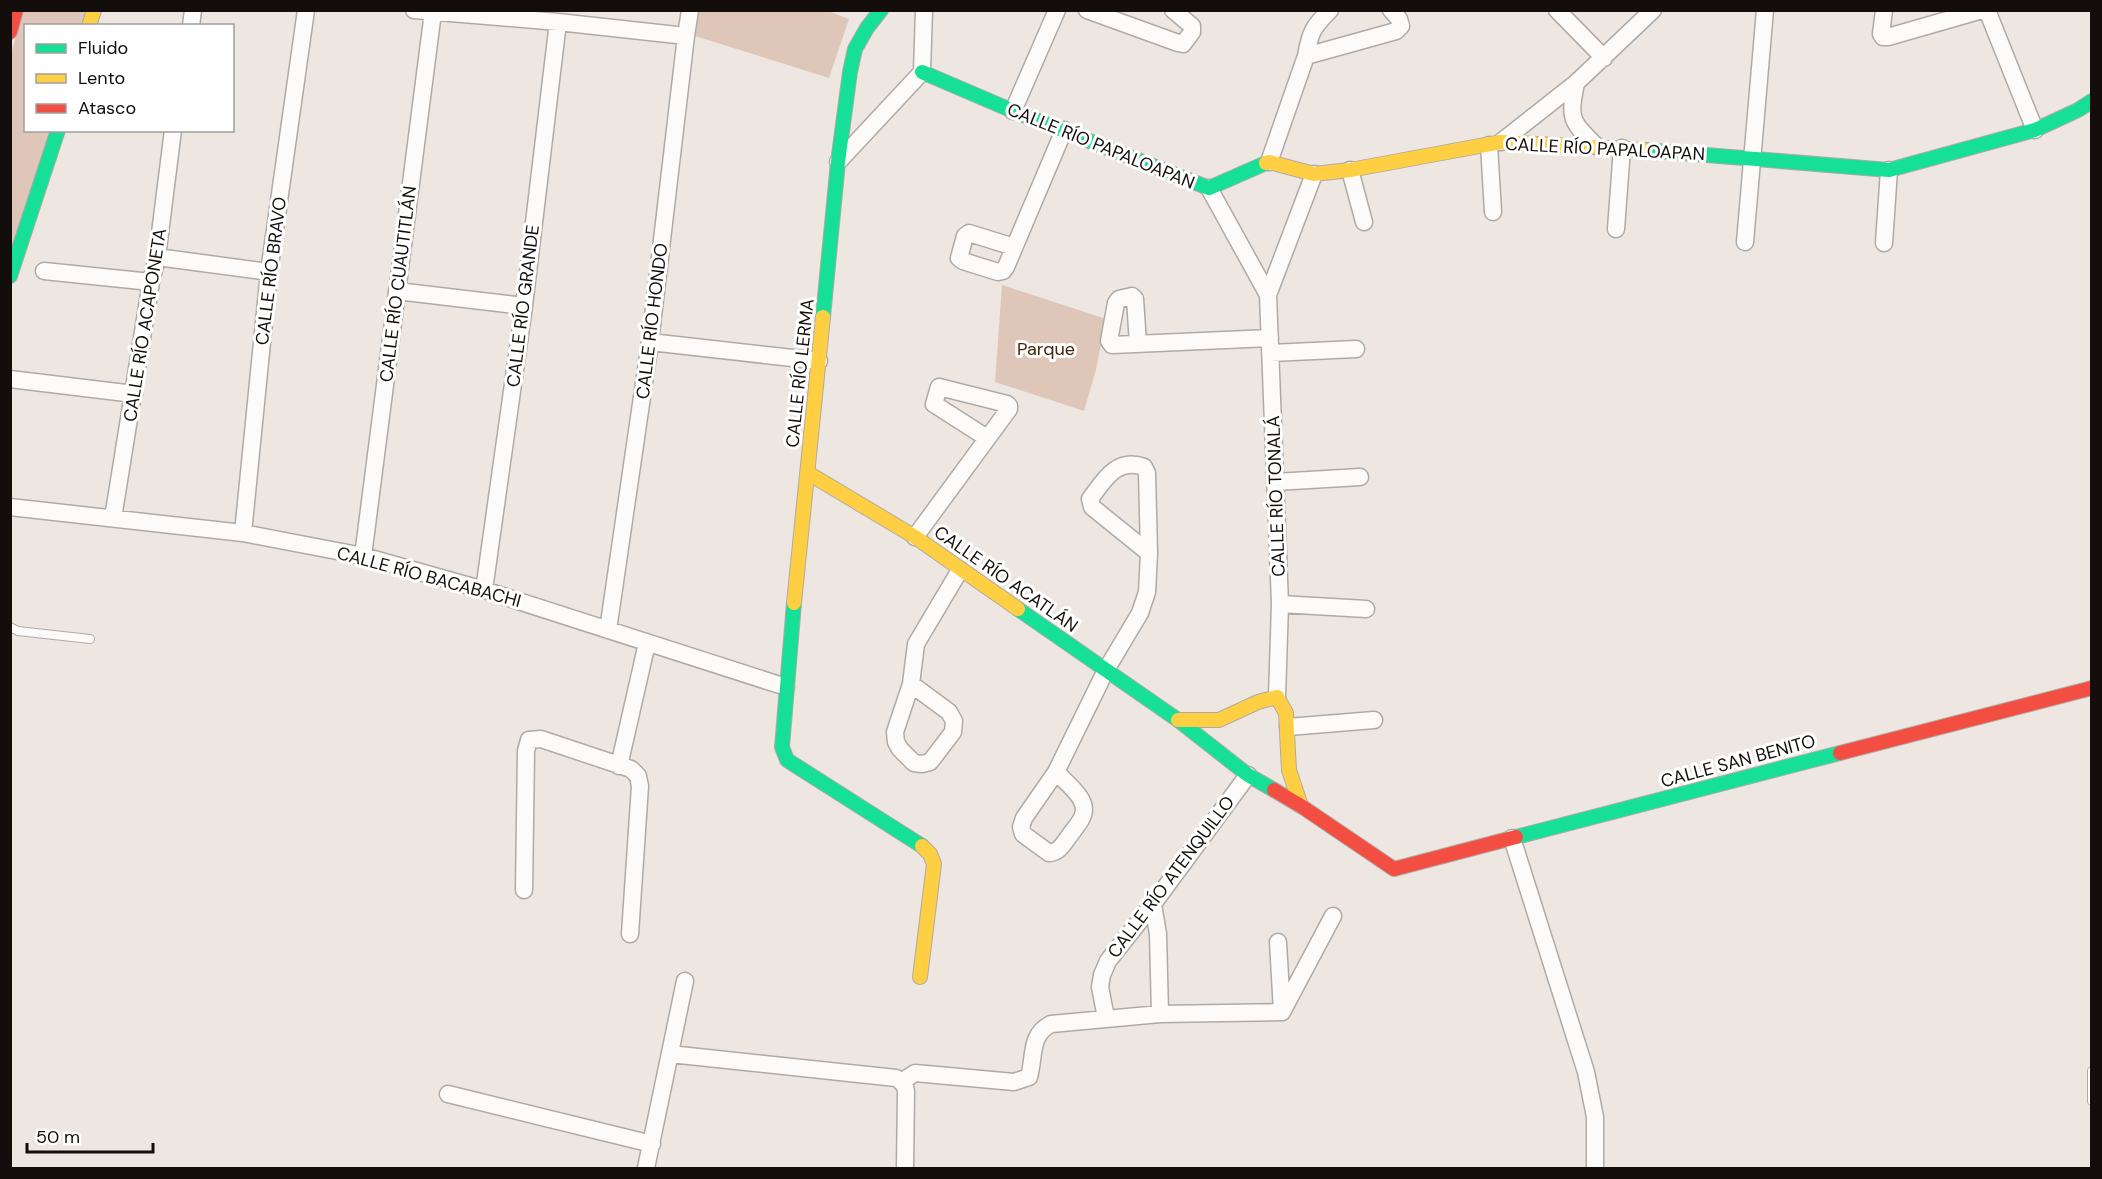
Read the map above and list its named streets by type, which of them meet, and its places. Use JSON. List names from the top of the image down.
{
  "streets": {
    "street": [
      "CALLE RÍO PAPALOAPAN",
      "CALLE RÍO BRAVO",
      "CALLE RÍO CUAUTITLÁN",
      "CALLE RÍO GRANDE",
      "CALLE RÍO HONDO",
      "CALLE RÍO ACAPONETA",
      "CALLE RÍO LERMA",
      "CALLE RÍO TONALÁ",
      "CALLE RÍO BACABACHI",
      "CALLE RÍO ACATLÁN",
      "CALLE SAN BENITO",
      "CALLE RÍO ATENQUILLO"
    ]
  },
  "crossings": [
    ["CALLE RÍO PAPALOAPAN", "CALLE RÍO TONALÁ"],
    ["CALLE RÍO BRAVO", "CALLE RÍO BACABACHI"],
    ["CALLE RÍO CUAUTITLÁN", "CALLE RÍO BACABACHI"],
    ["CALLE RÍO GRANDE", "CALLE RÍO BACABACHI"],
    ["CALLE RÍO HONDO", "CALLE RÍO BACABACHI"],
    ["CALLE RÍO ACAPONETA", "CALLE RÍO BACABACHI"],
    ["CALLE RÍO LERMA", "CALLE RÍO BACABACHI"],
    ["CALLE RÍO LERMA", "CALLE RÍO ACATLÁN"],
    ["CALLE RÍO TONALÁ", "CALLE RÍO ACATLÁN"],
    ["CALLE RÍO TONALÁ", "CALLE RÍO ATENQUILLO"],
    ["CALLE RÍO ACATLÁN", "CALLE SAN BENITO"],
    ["CALLE RÍO ACATLÁN", "CALLE RÍO ATENQUILLO"]
  ],
  "parks": ["Parque"],
  "legend": ["Fluido", "Lento", "Atasco"],
  "scale_bar": "50 m"
}
